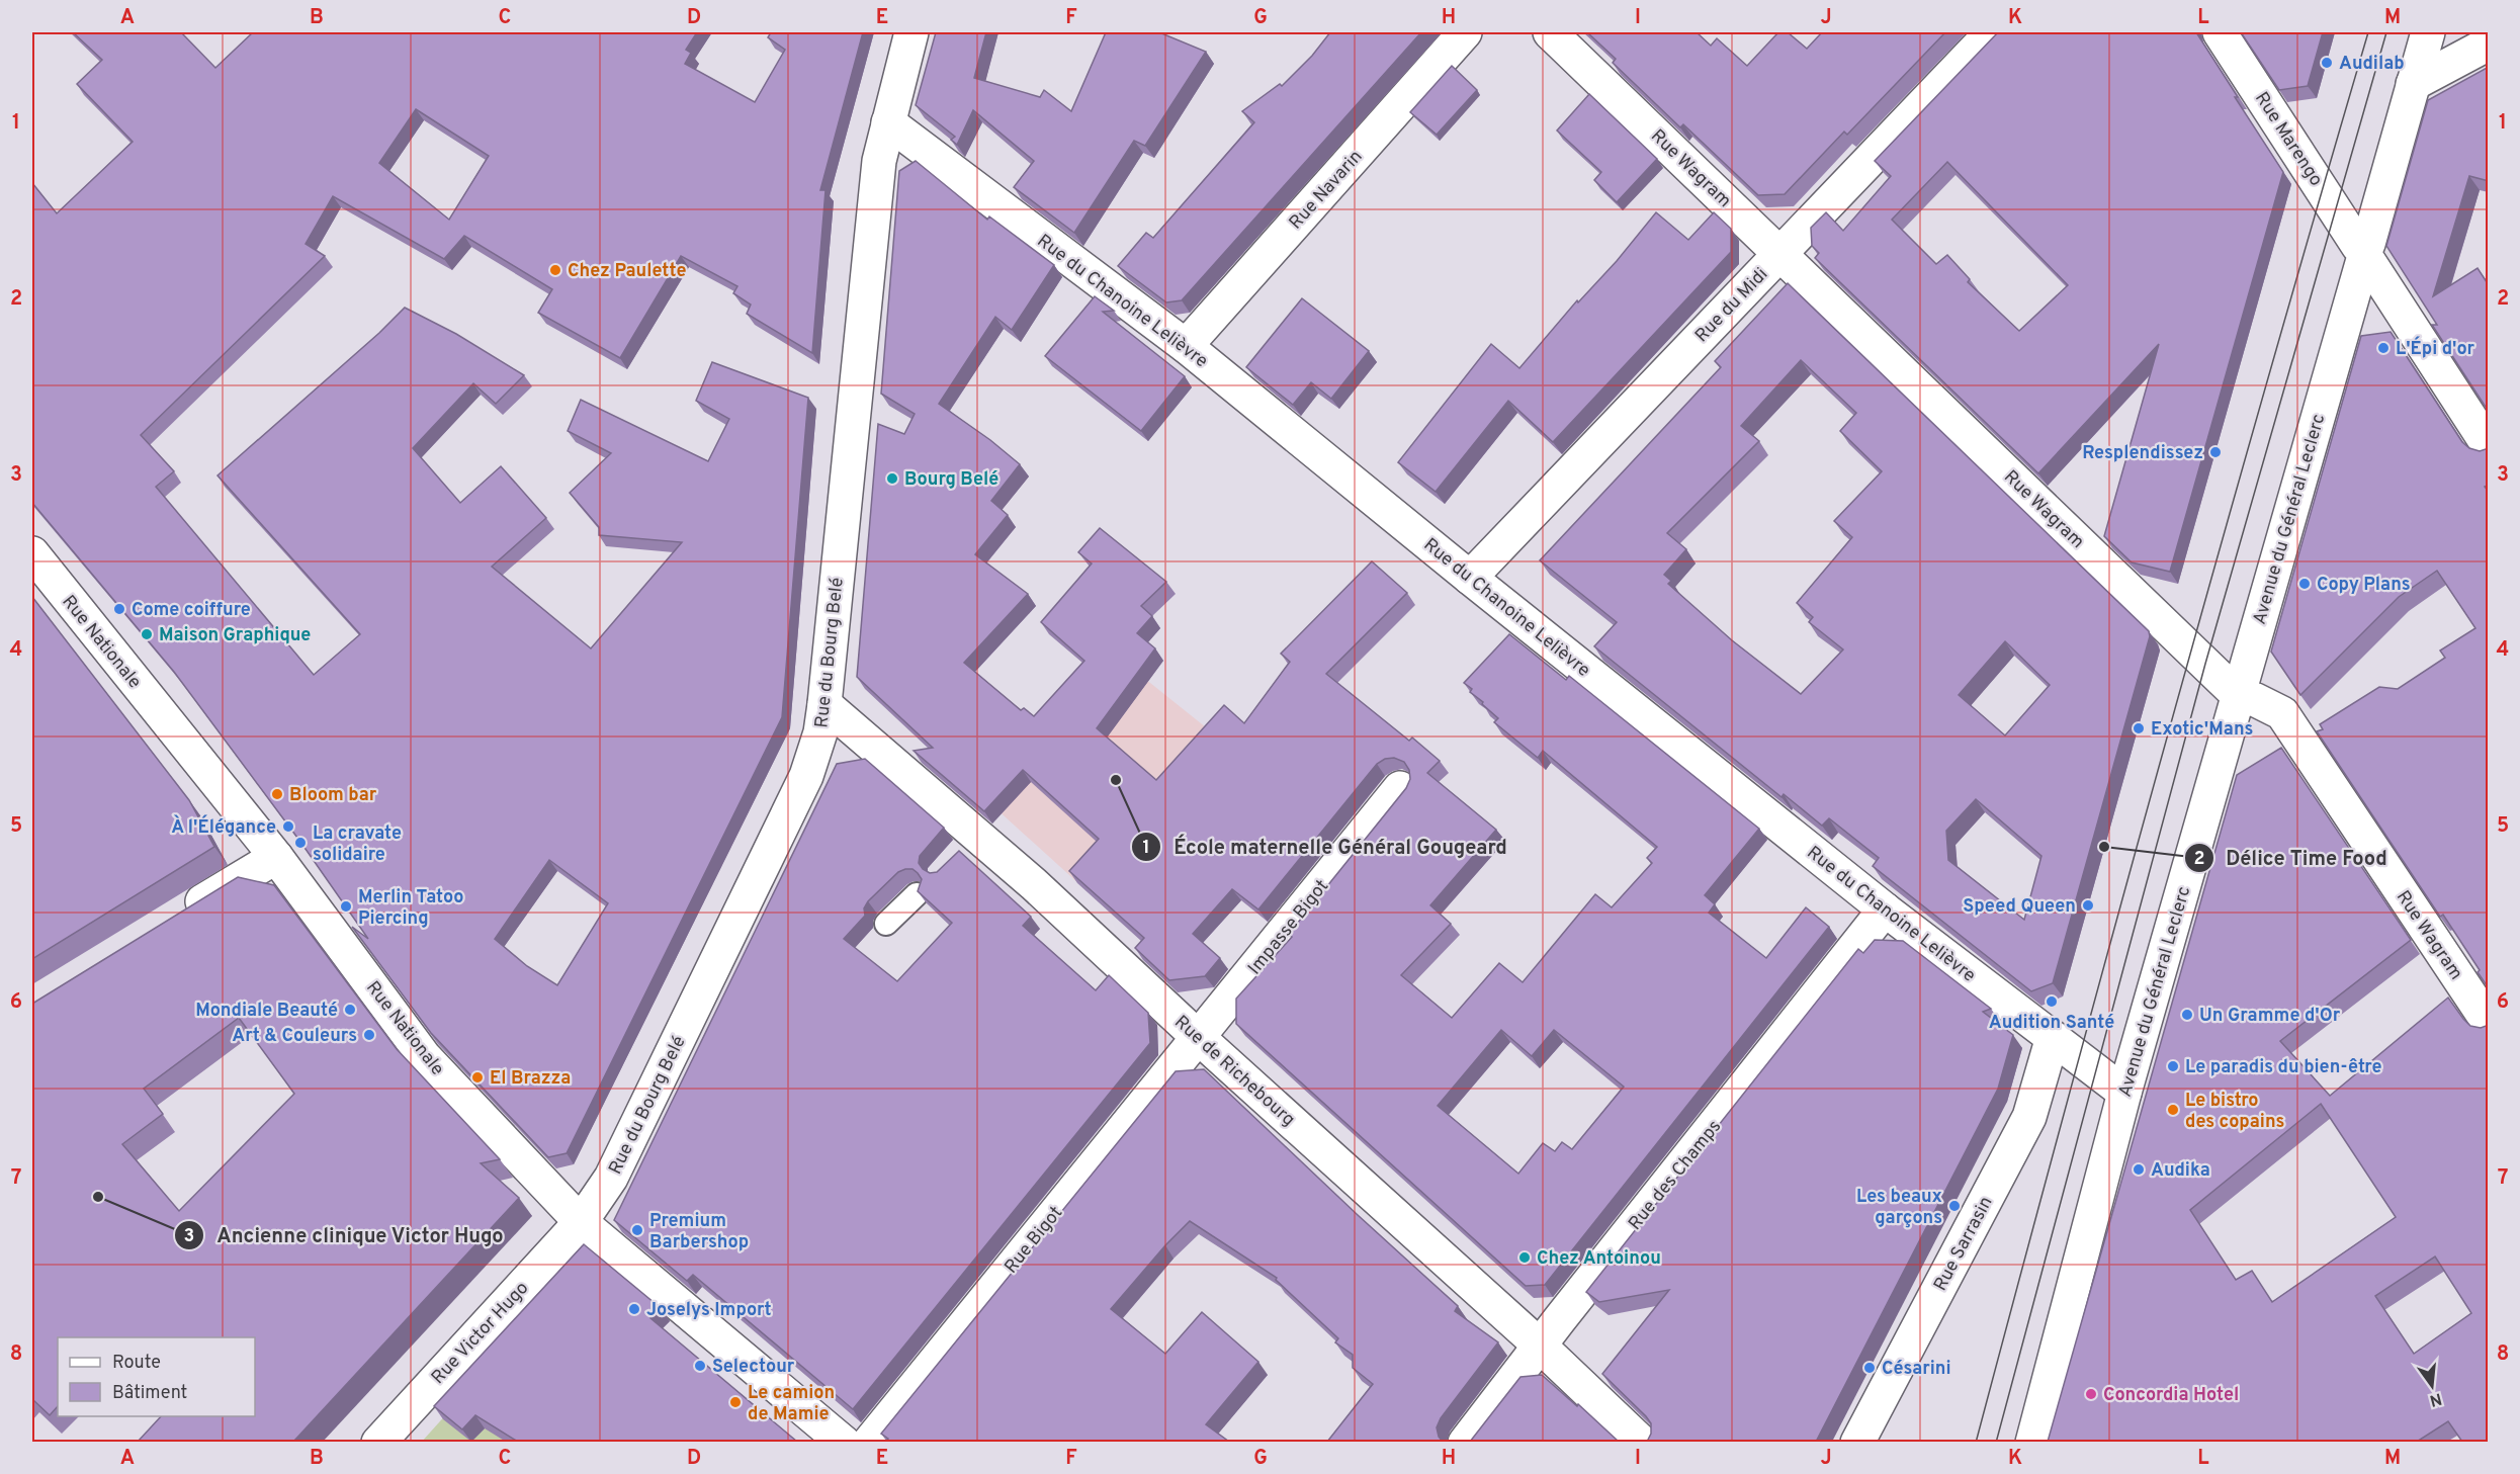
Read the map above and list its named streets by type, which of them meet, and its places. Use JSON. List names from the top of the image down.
{
  "streets": {
    "street": [
      "Rue Marengo",
      "Rue Wagram",
      "Rue Navarin",
      "Rue du Chanoine Lelièvre",
      "Rue du Midi",
      "Avenue du Général Leclerc",
      "Rue Nationale",
      "Rue du Bourg Belé",
      "Impasse Bigot",
      "Rue de Richebourg",
      "Rue des Champs",
      "Rue Bigot",
      "Rue Sarrasin",
      "Rue Victor Hugo"
    ]
  },
  "crossings": [
    ["Rue Marengo", "Avenue du Général Leclerc"],
    ["Rue Wagram", "Rue du Midi"],
    ["Rue Wagram", "Avenue du Général Leclerc"],
    ["Rue Navarin", "Rue du Chanoine Lelièvre"],
    ["Rue du Chanoine Lelièvre", "Rue du Midi"],
    ["Rue du Chanoine Lelièvre", "Avenue du Général Leclerc"],
    ["Rue du Chanoine Lelièvre", "Rue du Bourg Belé"],
    ["Rue du Chanoine Lelièvre", "Rue des Champs"],
    ["Rue du Chanoine Lelièvre", "Rue Sarrasin"],
    ["Rue Nationale", "Rue du Bourg Belé"],
    ["Rue Nationale", "Rue Victor Hugo"],
    ["Rue du Bourg Belé", "Rue de Richebourg"],
    ["Rue du Bourg Belé", "Rue Victor Hugo"],
    ["Impasse Bigot", "Rue de Richebourg"],
    ["Impasse Bigot", "Rue Bigot"],
    ["Rue de Richebourg", "Rue des Champs"],
    ["Rue de Richebourg", "Rue Bigot"]
  ],
  "places": [
    "Audilab",
    "Chez Paulette",
    "L'Épi d'or",
    "Resplendissez",
    "Bourg Belé",
    "Copy Plans",
    "Come coiffure",
    "Maison Graphique",
    "Exotic'Mans",
    "École maternelle Général Gougeard",
    "Bloom bar",
    "À l'Élégance",
    "La cravate solidaire",
    "Délice Time Food",
    "Speed Queen",
    "Merlin Tatoo Piercing",
    "Audition Santé",
    "Mondiale Beauté",
    "Un Gramme d'Or",
    "Art & Couleurs",
    "Le paradis du bien-être",
    "El Brazza",
    "Le bistro des copains",
    "Audika",
    "Ancienne clinique Victor Hugo",
    "Les beaux garçons",
    "Premium Barbershop",
    "Chez Antoinou",
    "Joselys Import",
    "Selectour",
    "Césarini",
    "Concordia Hotel",
    "Le camion de Mamie"
  ],
  "legend": ["Route", "Bâtiment"],
  "north": "bottom",
  "grid": {
    "columns": [
      "A",
      "B",
      "C",
      "D",
      "E",
      "F",
      "G",
      "H",
      "I",
      "J",
      "K",
      "L",
      "M"
    ],
    "rows": [
      "1",
      "2",
      "3",
      "4",
      "5",
      "6",
      "7",
      "8"
    ]
  }
}
